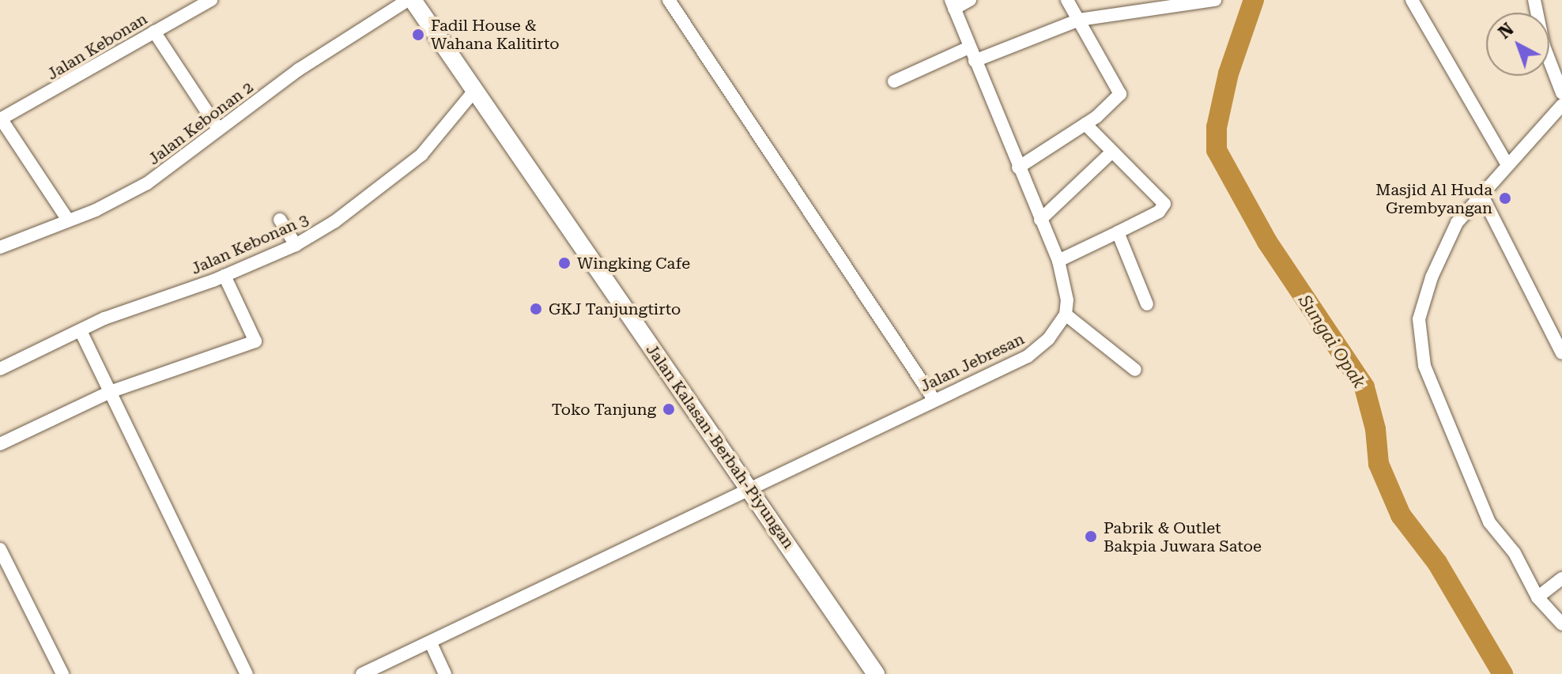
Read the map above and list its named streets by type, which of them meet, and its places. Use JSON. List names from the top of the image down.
{
  "streets": {
    "street": [
      "Jalan Kebonan",
      "Jalan Kebonan 2",
      "Jalan Kebonan 3",
      "Jalan Jebresan",
      "Jalan Kalasan-Berbah-Piyungan"
    ]
  },
  "crossings": [
    ["Jalan Kebonan 2", "Jalan Kalasan-Berbah-Piyungan"],
    ["Jalan Kebonan 3", "Jalan Kalasan-Berbah-Piyungan"],
    ["Jalan Jebresan", "Jalan Kalasan-Berbah-Piyungan"]
  ],
  "water": ["Sungai Opak"],
  "places": [
    "Fadil House & Wahana Kalitirto",
    "Masjid Al Huda Grembyangan",
    "Wingking Cafe",
    "GKJ Tanjungtirto",
    "Toko Tanjung",
    "Pabrik & Outlet Bakpia Juwara Satoe"
  ],
  "north": "top left"
}
